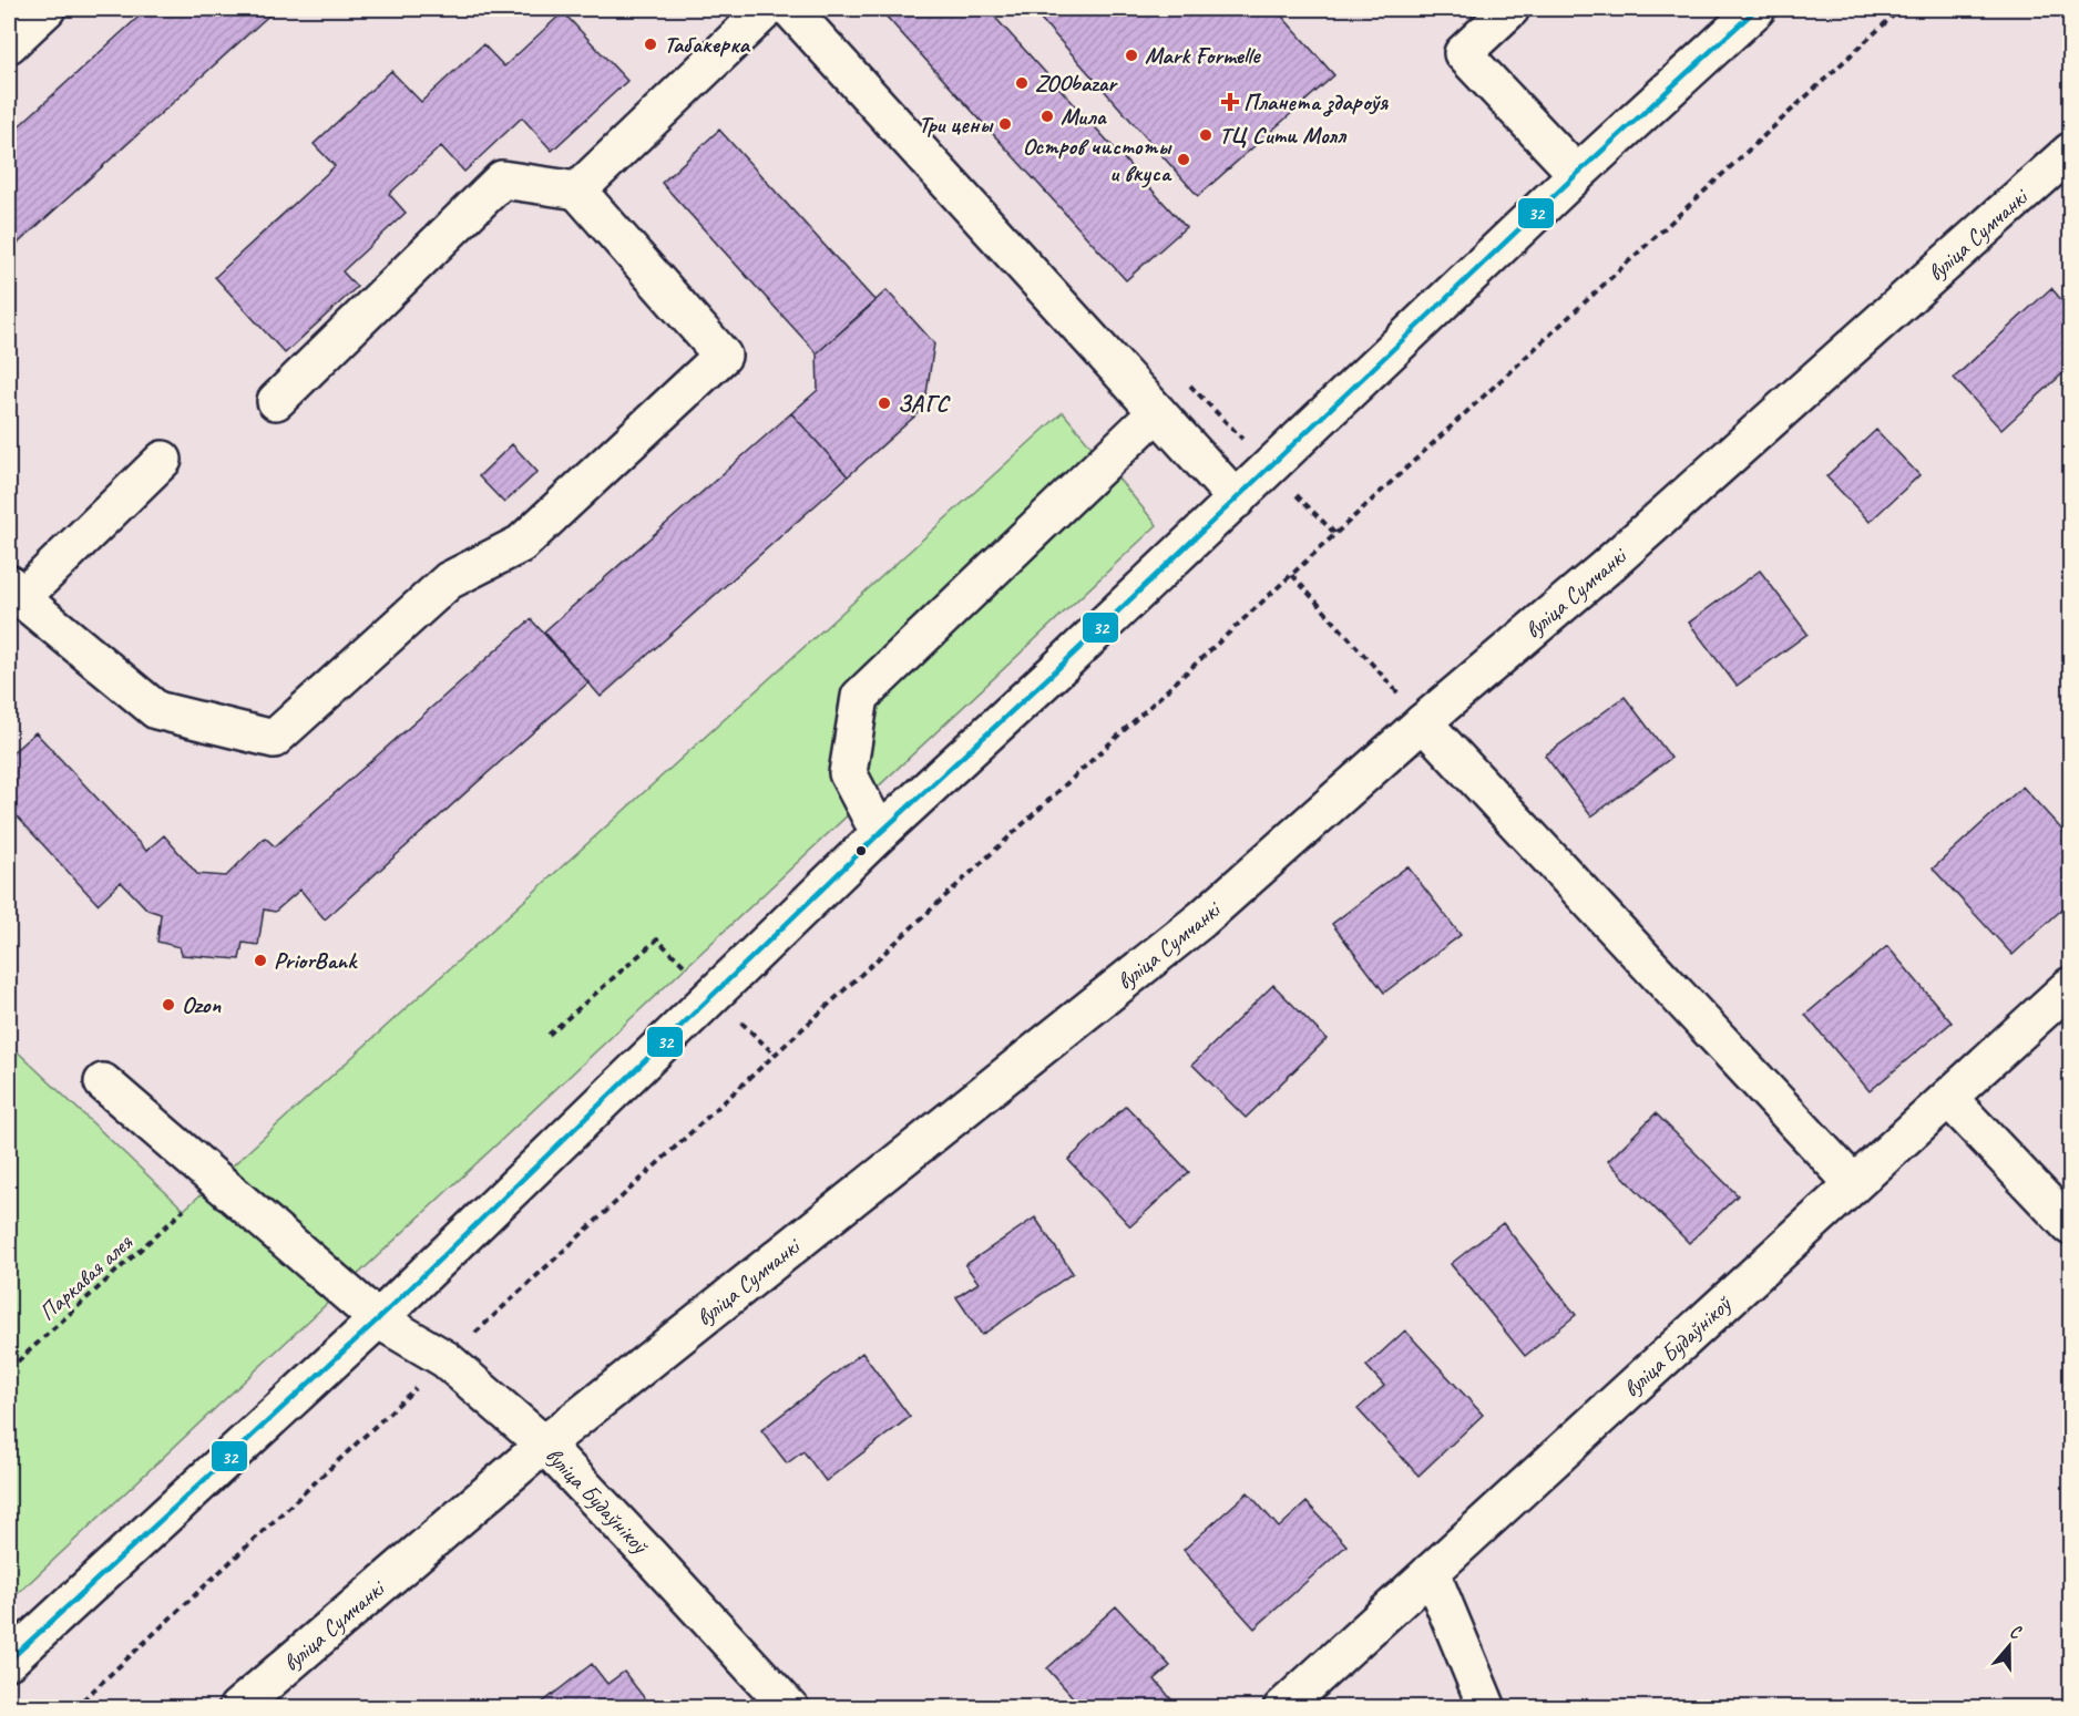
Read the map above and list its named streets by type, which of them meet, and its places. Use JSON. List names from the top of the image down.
{
  "streets": {
    "street": ["вуліца Сумчанкі", "вуліца Будаўнікоў"],
    "path": ["Паркавая алея"]
  },
  "crossings": [
    ["вуліца Сумчанкі", "вуліца Будаўнікоў"]
  ],
  "places": {
    "other": [
      "Табакерка",
      "Mark Formelle",
      "ZOObazar",
      "Мила",
      "Три цены",
      "ТЦ Сити Молл",
      "Остров чистоты и вкуса",
      "ЗАГС",
      "PriorBank",
      "Ozon"
    ],
    "health": ["Планета здароўя"]
  },
  "lines": ["transit line 32"],
  "north": "top"
}
